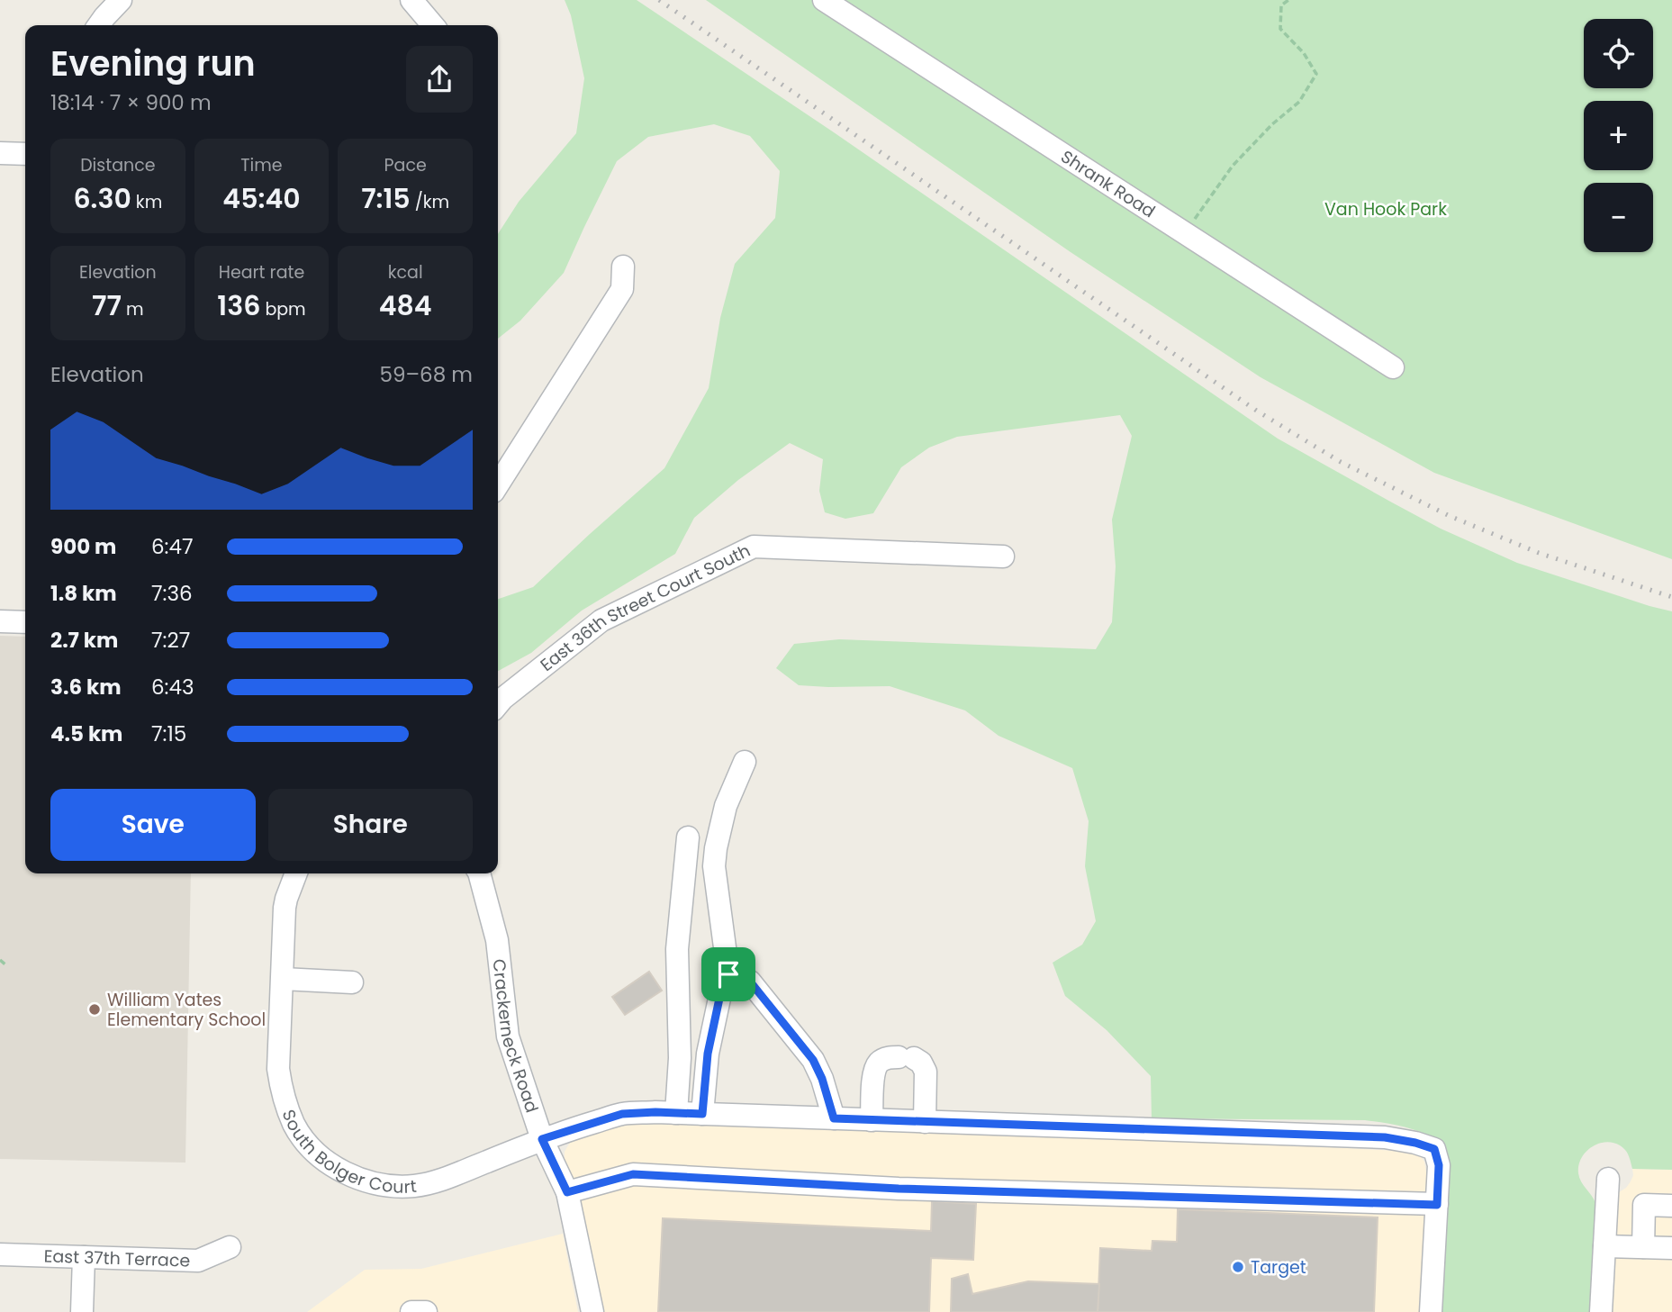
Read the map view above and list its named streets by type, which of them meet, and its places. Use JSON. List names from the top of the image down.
{
  "streets": {
    "street": [
      "Shrank Road",
      "East 36th Street Court South",
      "Crackerneck Road",
      "South Bolger Court",
      "East 37th Terrace"
    ]
  },
  "crossings": [
    ["Crackerneck Road", "South Bolger Court"]
  ],
  "parks": ["Van Hook Park"],
  "places": ["William Yates Elementary School", "Target"],
  "page": {
    "map_buttons": ["+", "−"],
    "heading": ["Evening run", "18:14 · 7 × 900 m"],
    "stats": [
      ["Distance", "6.30 km"],
      ["Time", "45:40"],
      ["Pace", "7:15 /km"],
      ["Elevation", "77 m"],
      ["Heart rate", "136 bpm"],
      ["kcal", "484"]
    ],
    "chart": ["Elevation", "59–68 m"],
    "list": [
      {
        "name": "900 m",
        "note": "6:47"
      },
      {
        "name": "1.8 km",
        "note": "7:36"
      },
      {
        "name": "2.7 km",
        "note": "7:27"
      },
      {
        "name": "3.6 km",
        "note": "6:43"
      },
      {
        "name": "4.5 km",
        "note": "7:15"
      }
    ],
    "buttons": ["Save", "Share"]
  }
}
